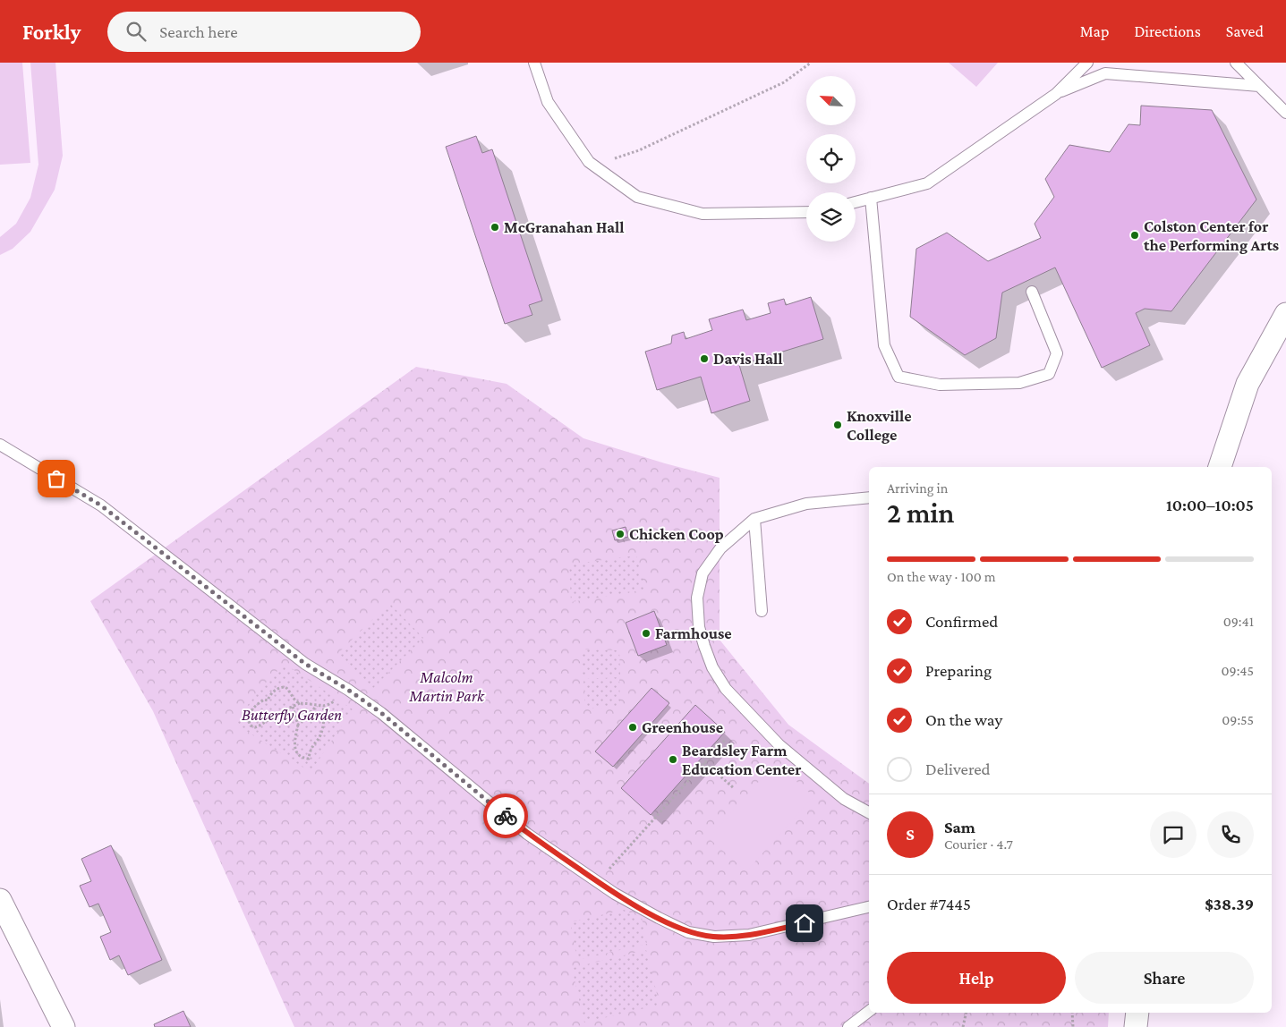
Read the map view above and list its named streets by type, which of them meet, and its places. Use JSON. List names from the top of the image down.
{
  "parks": ["Malcolm Martin Park", "Butterfly Garden"],
  "places": [
    "McGranahan Hall",
    "Colston Center for the Performing Arts",
    "Davis Hall",
    "Knoxville College",
    "Chicken Coop",
    "Farmhouse",
    "Greenhouse",
    "Beardsley Farm Education Center"
  ],
  "north": "top left",
  "page": {
    "header": "Forkly",
    "search": "Search here",
    "nav": ["Map", "Directions", "Saved"],
    "heading": ["2 min", "Arriving in", "10:00–10:05"],
    "panel": [
      "Sam",
      "Courier · 4.7",
      "Order #7445",
      "$38.39"
    ],
    "bar": "On the way · 100 m",
    "list": [
      ["Confirmed", "09:41"],
      ["Preparing", "09:45"],
      ["On the way", "09:55"],
      "Delivered"
    ],
    "round": "S",
    "buttons": ["Help", "Share"]
  }
}
